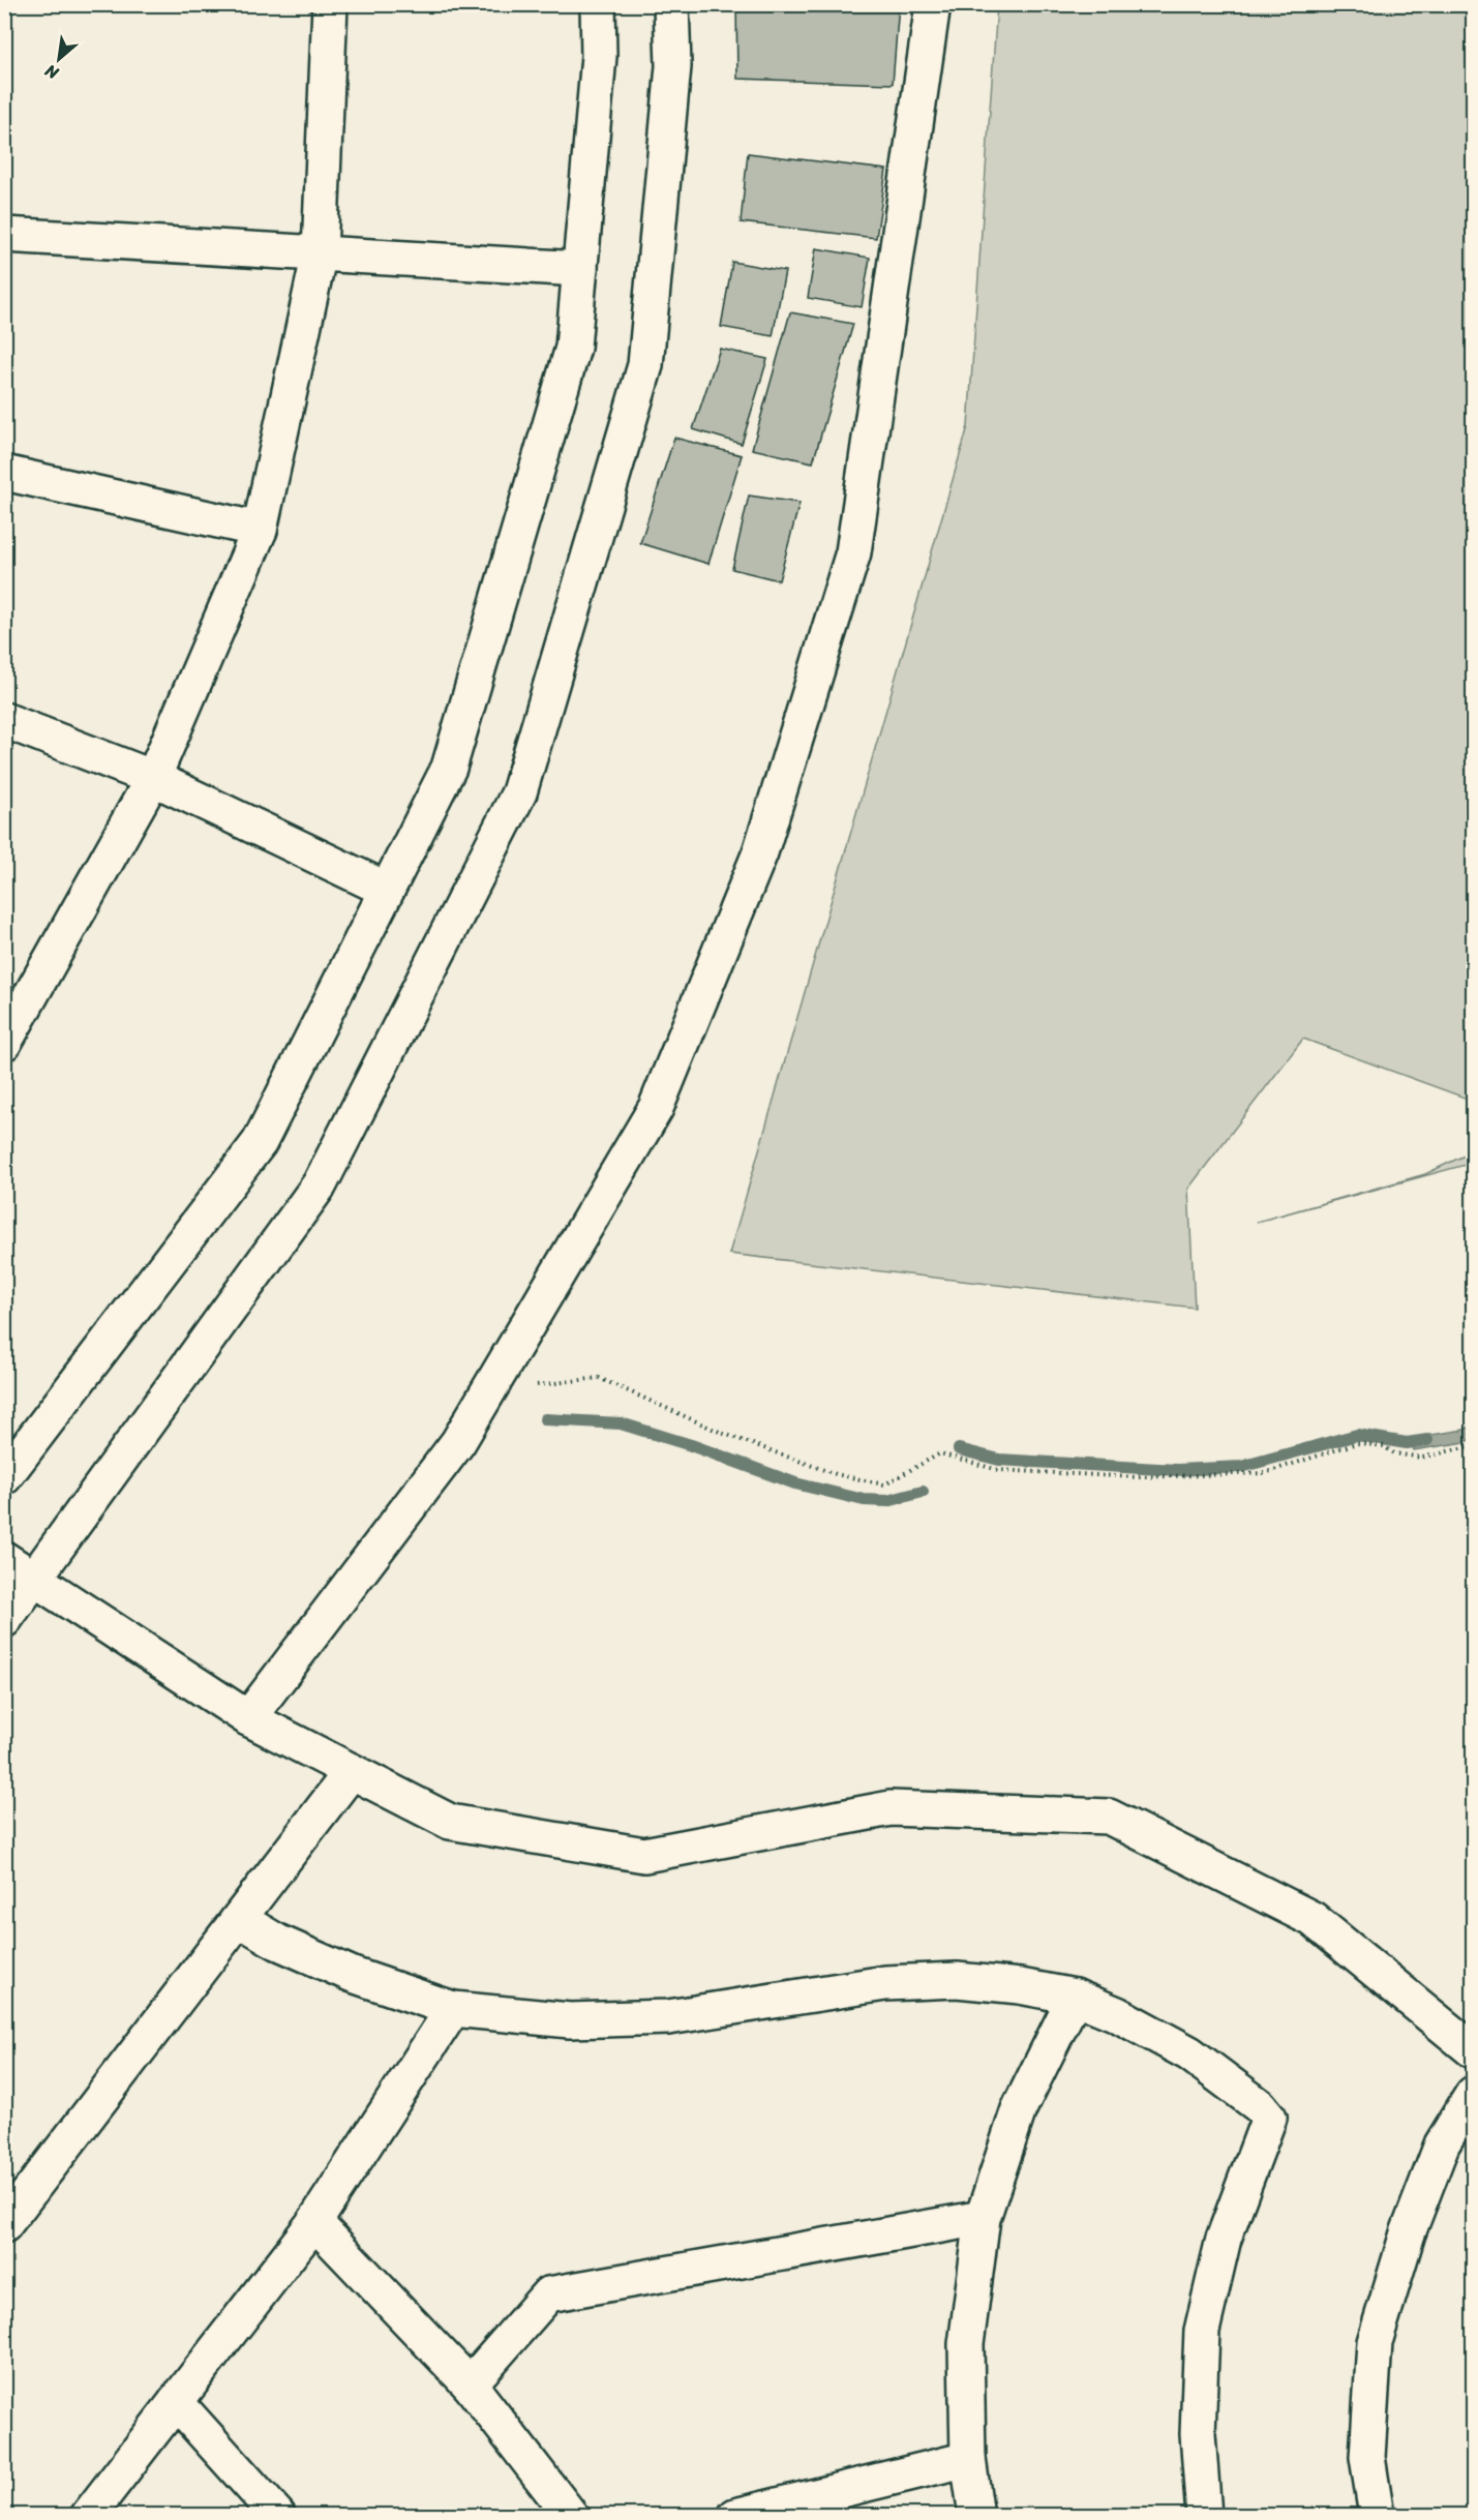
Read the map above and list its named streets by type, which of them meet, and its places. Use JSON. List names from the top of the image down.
{
  "north": "bottom left"
}
